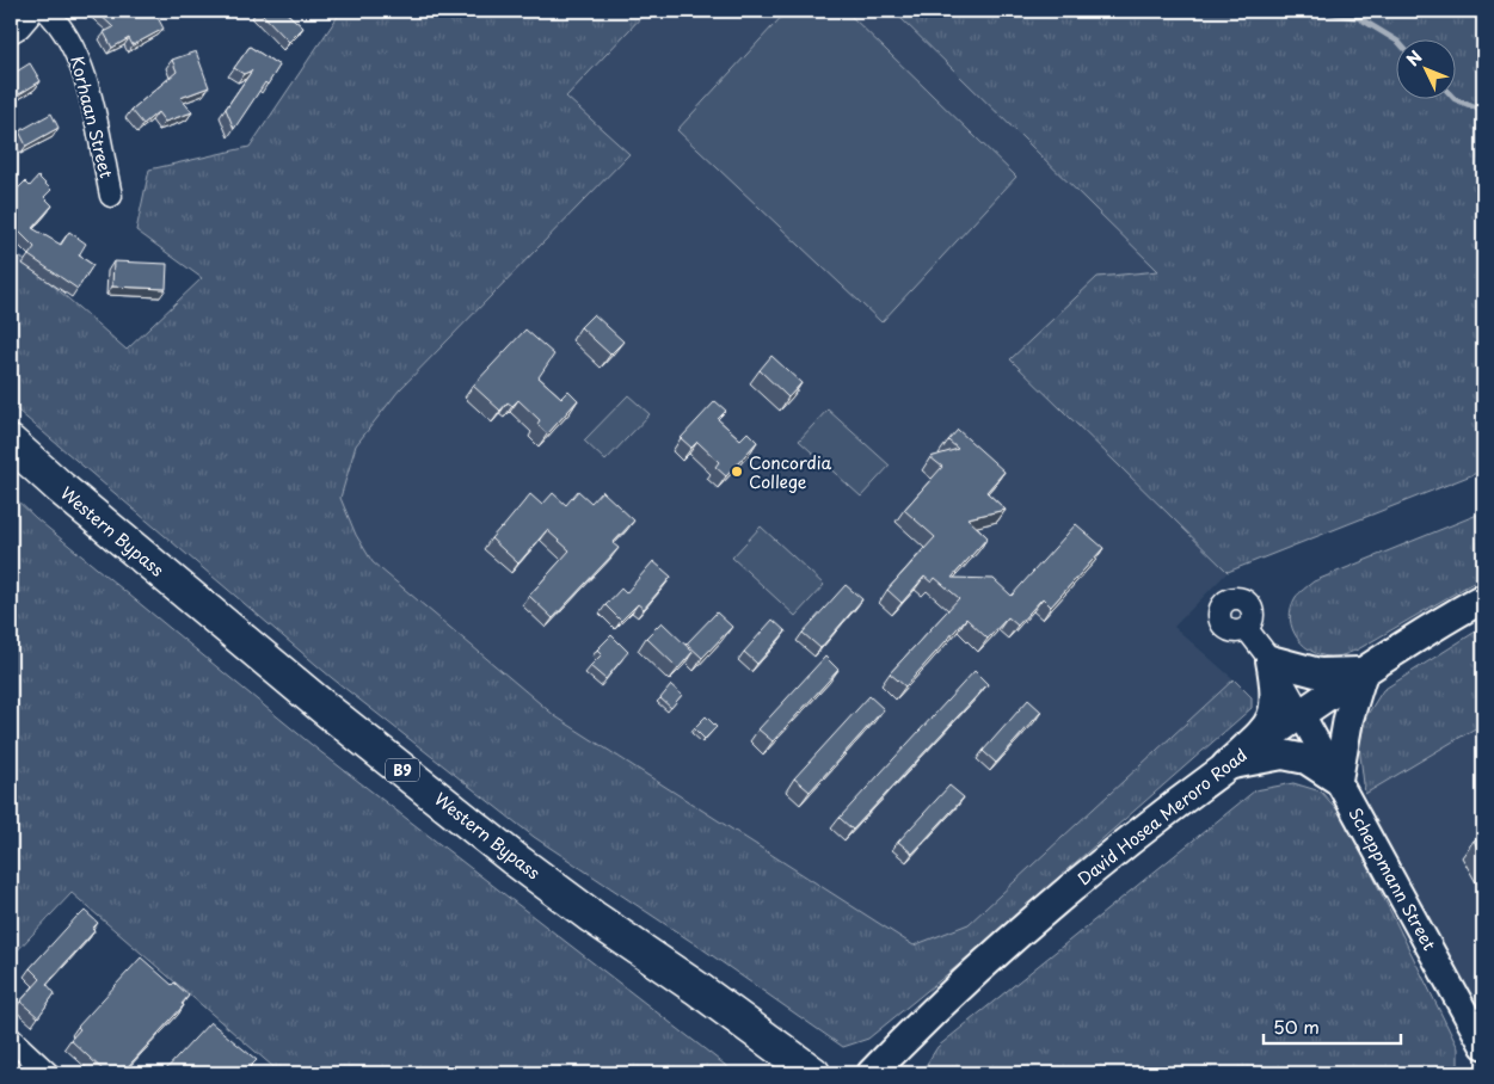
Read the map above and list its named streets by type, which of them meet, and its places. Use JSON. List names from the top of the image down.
{
  "streets": {
    "highway": ["Western Bypass", "B9"],
    "main road": ["David Hosea Meroro Road"],
    "street": ["Korhaan Street", "Scheppmann Street"]
  },
  "crossings": [
    ["David Hosea Meroro Road", "Scheppmann Street"]
  ],
  "places": ["Concordia College"],
  "scale_bar": "50 m",
  "north": "top left"
}
